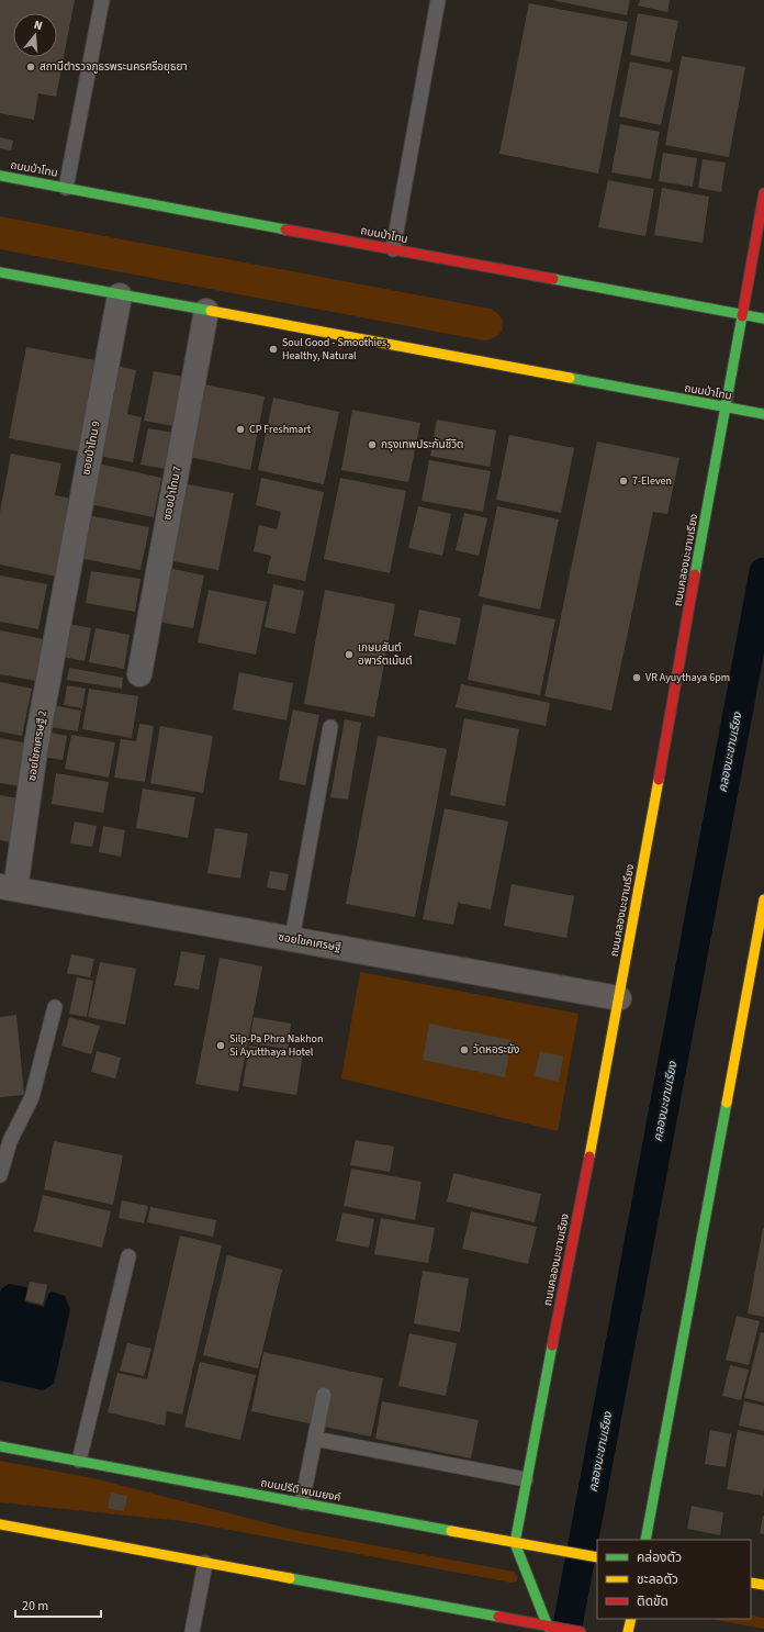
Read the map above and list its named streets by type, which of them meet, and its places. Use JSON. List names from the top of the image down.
{
  "streets": {
    "street": [
      "ถนนป่าโทน",
      "ซอยป่าโทน 9",
      "ซอยป่าโทน 7",
      "ถนนคลองมะขามเรียง",
      "ซอยโชคเศรษฐี 2",
      "ซอยโชคเศรษฐี",
      "ถนนปรีดี พนมยงค์"
    ]
  },
  "crossings": [
    ["ถนนป่าโทน", "ซอยป่าโทน 9"],
    ["ถนนป่าโทน", "ซอยป่าโทน 7"],
    ["ถนนป่าโทน", "ถนนคลองมะขามเรียง"],
    ["ซอยป่าโทน 9", "ซอยโชคเศรษฐี 2"],
    ["ถนนคลองมะขามเรียง", "ซอยโชคเศรษฐี"],
    ["ถนนคลองมะขามเรียง", "ถนนปรีดี พนมยงค์"],
    ["ซอยโชคเศรษฐี 2", "ซอยโชคเศรษฐี"]
  ],
  "water": ["คลองมะขามเรียง"],
  "places": [
    "สถานีตำรวจภูธรพระนครศรีอยุธยา",
    "Soul Good - Smoothies, Healthy, Natural",
    "CP Freshmart",
    "กรุงเทพประกันชีวิต",
    "7-Eleven",
    "เกษมสันต์ อพาร์ตเม้นต์",
    "VR Ayuythaya 6pm",
    "Silp-Pa Phra Nakhon Si Ayutthaya Hotel",
    "วัดหอระฆัง"
  ],
  "legend": ["คล่องตัว", "ชะลอตัว", "ติดขัด"],
  "scale_bar": "20 m",
  "north": "top"
}
